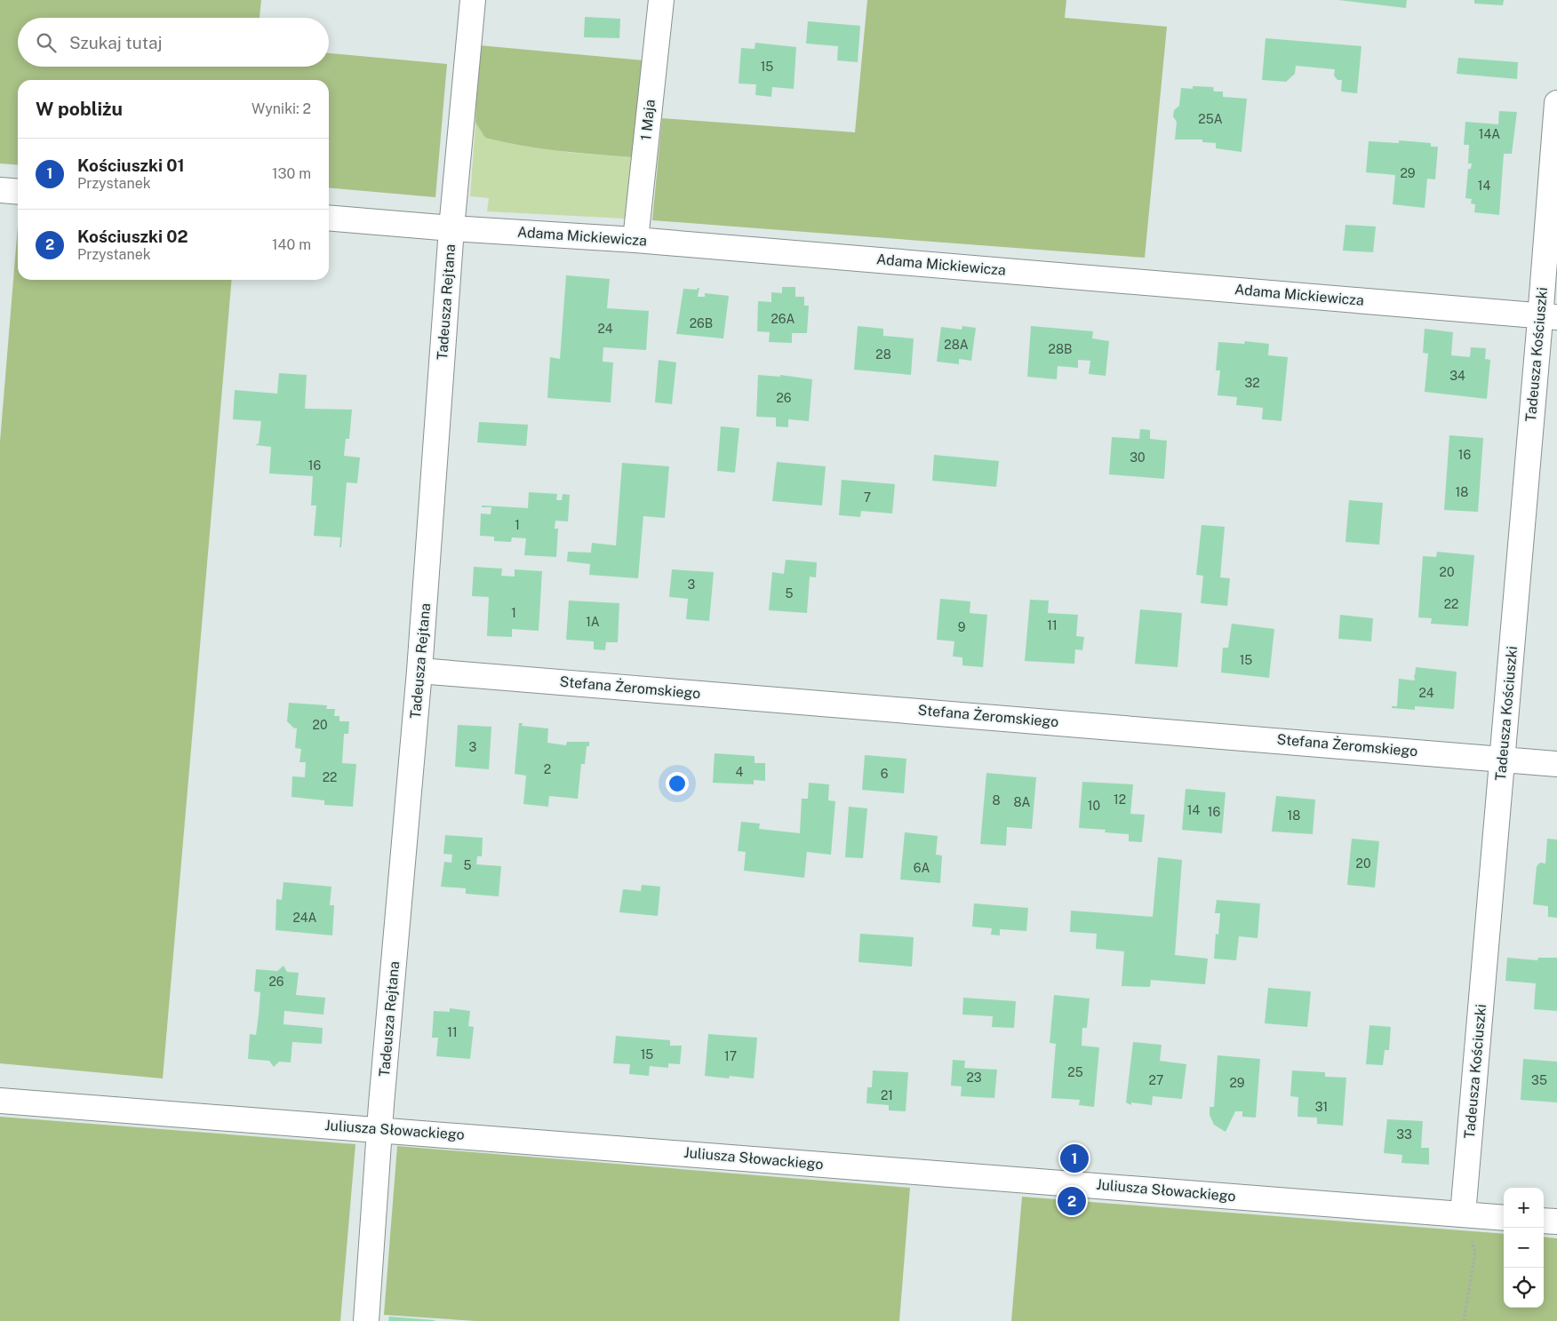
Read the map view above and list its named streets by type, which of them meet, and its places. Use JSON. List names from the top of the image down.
{
  "streets": {
    "street": [
      "1 Maja",
      "Adama Mickiewicza",
      "Tadeusza Rejtana",
      "Tadeusza Kościuszki",
      "Stefana Żeromskiego",
      "Juliusza Słowackiego"
    ]
  },
  "crossings": [
    ["1 Maja", "Adama Mickiewicza"],
    ["Adama Mickiewicza", "Tadeusza Rejtana"],
    ["Adama Mickiewicza", "Tadeusza Kościuszki"],
    ["Tadeusza Rejtana", "Stefana Żeromskiego"],
    ["Tadeusza Rejtana", "Juliusza Słowackiego"],
    ["Tadeusza Kościuszki", "Stefana Żeromskiego"],
    ["Tadeusza Kościuszki", "Juliusza Słowackiego"]
  ],
  "house_numbers": [
    "15",
    "25A",
    "14A",
    "29",
    "14",
    "26A",
    "26B",
    "24",
    "28A",
    "28B",
    "28",
    "34",
    "32",
    "26",
    "16",
    "30",
    "16",
    "18",
    "7",
    "1",
    "20",
    "3",
    "5",
    "22",
    "1",
    "1A",
    "11",
    "9",
    "15",
    "24",
    "20",
    "3",
    "2",
    "4",
    "6",
    "22",
    "12",
    "8",
    "8A",
    "10",
    "14",
    "16",
    "18",
    "20",
    "5",
    "6A",
    "24A",
    "26",
    "11",
    "15",
    "17",
    "25",
    "23",
    "27",
    "35",
    "29",
    "21",
    "31",
    "33"
  ],
  "page": {
    "search": "Szukaj tutaj",
    "heading": ["W pobliżu", "Wyniki: 2"],
    "list": [
      {
        "mark": "1",
        "name": "Kościuszki 01",
        "note": "Przystanek",
        "value": "130 m"
      },
      {
        "mark": "2",
        "name": "Kościuszki 02",
        "note": "Przystanek",
        "value": "140 m"
      }
    ],
    "pins": ["1", "2"],
    "map_buttons": ["+", "−"]
  }
}
